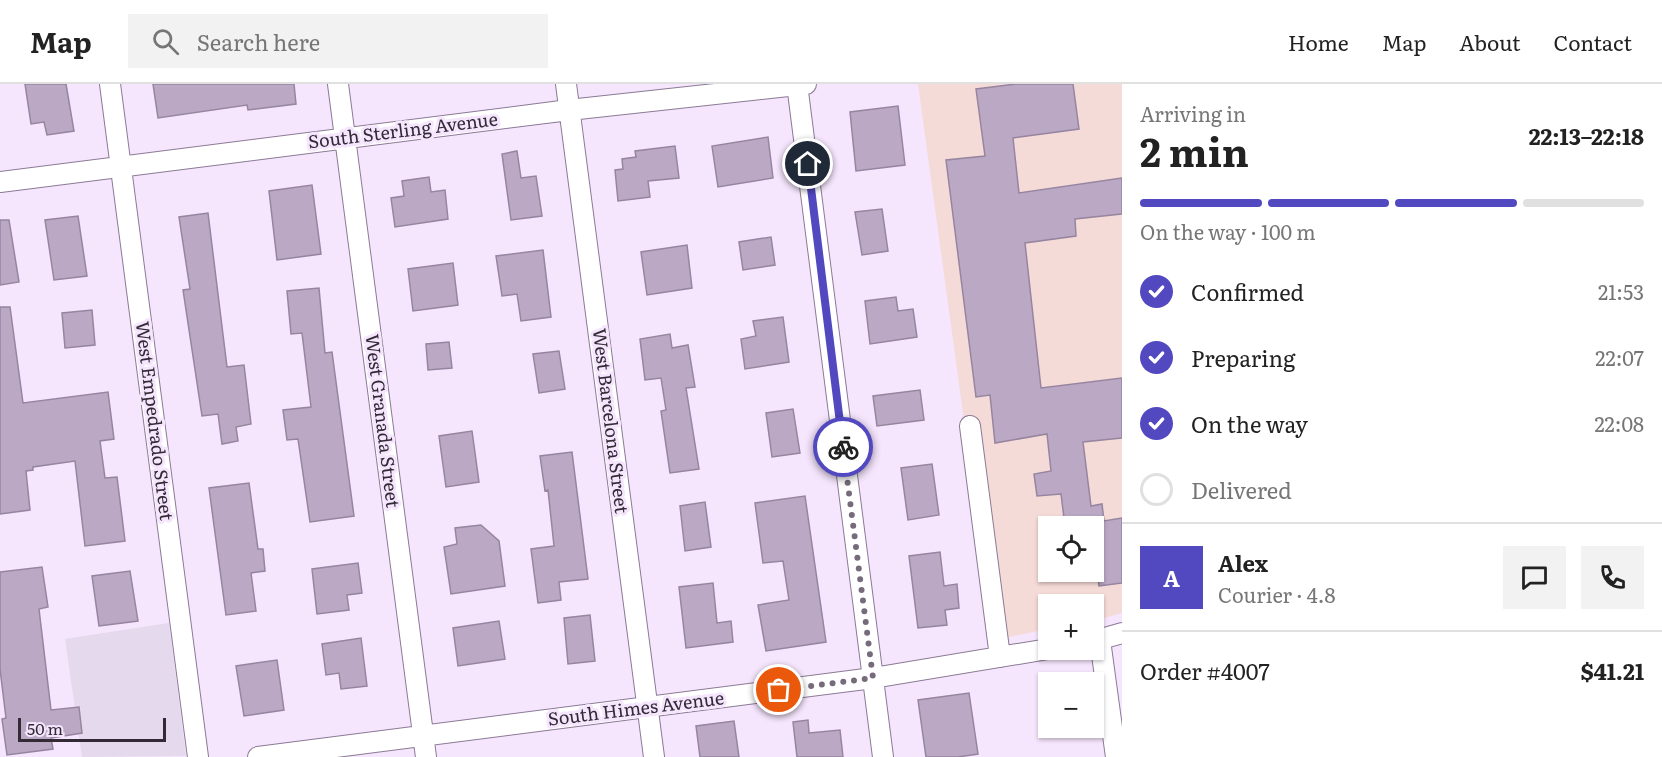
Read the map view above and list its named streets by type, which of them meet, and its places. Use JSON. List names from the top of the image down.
{
  "streets": {
    "street": [
      "South Sterling Avenue",
      "West Empedrado Street",
      "West Granada Street",
      "West Barcelona Street",
      "South Himes Avenue"
    ]
  },
  "crossings": [
    ["South Sterling Avenue", "West Empedrado Street"],
    ["South Sterling Avenue", "West Granada Street"],
    ["South Sterling Avenue", "West Barcelona Street"],
    ["West Granada Street", "South Himes Avenue"],
    ["West Barcelona Street", "South Himes Avenue"]
  ],
  "scale_bar": "50 m",
  "page": {
    "header": "Map",
    "search": "Search here",
    "nav": [
      "Home",
      "Map",
      "About",
      "Contact"
    ],
    "heading": ["2 min", "Arriving in", "22:13–22:18"],
    "panel": [
      "Alex",
      "Courier · 4.8",
      "Order #4007",
      "$41.21"
    ],
    "bar": "On the way · 100 m",
    "list": [
      ["Confirmed", "21:53"],
      ["Preparing", "22:07"],
      ["On the way", "22:08"],
      "Delivered"
    ],
    "map_buttons": ["+", "−"],
    "round": "A",
    "scale": "50 m"
  }
}
